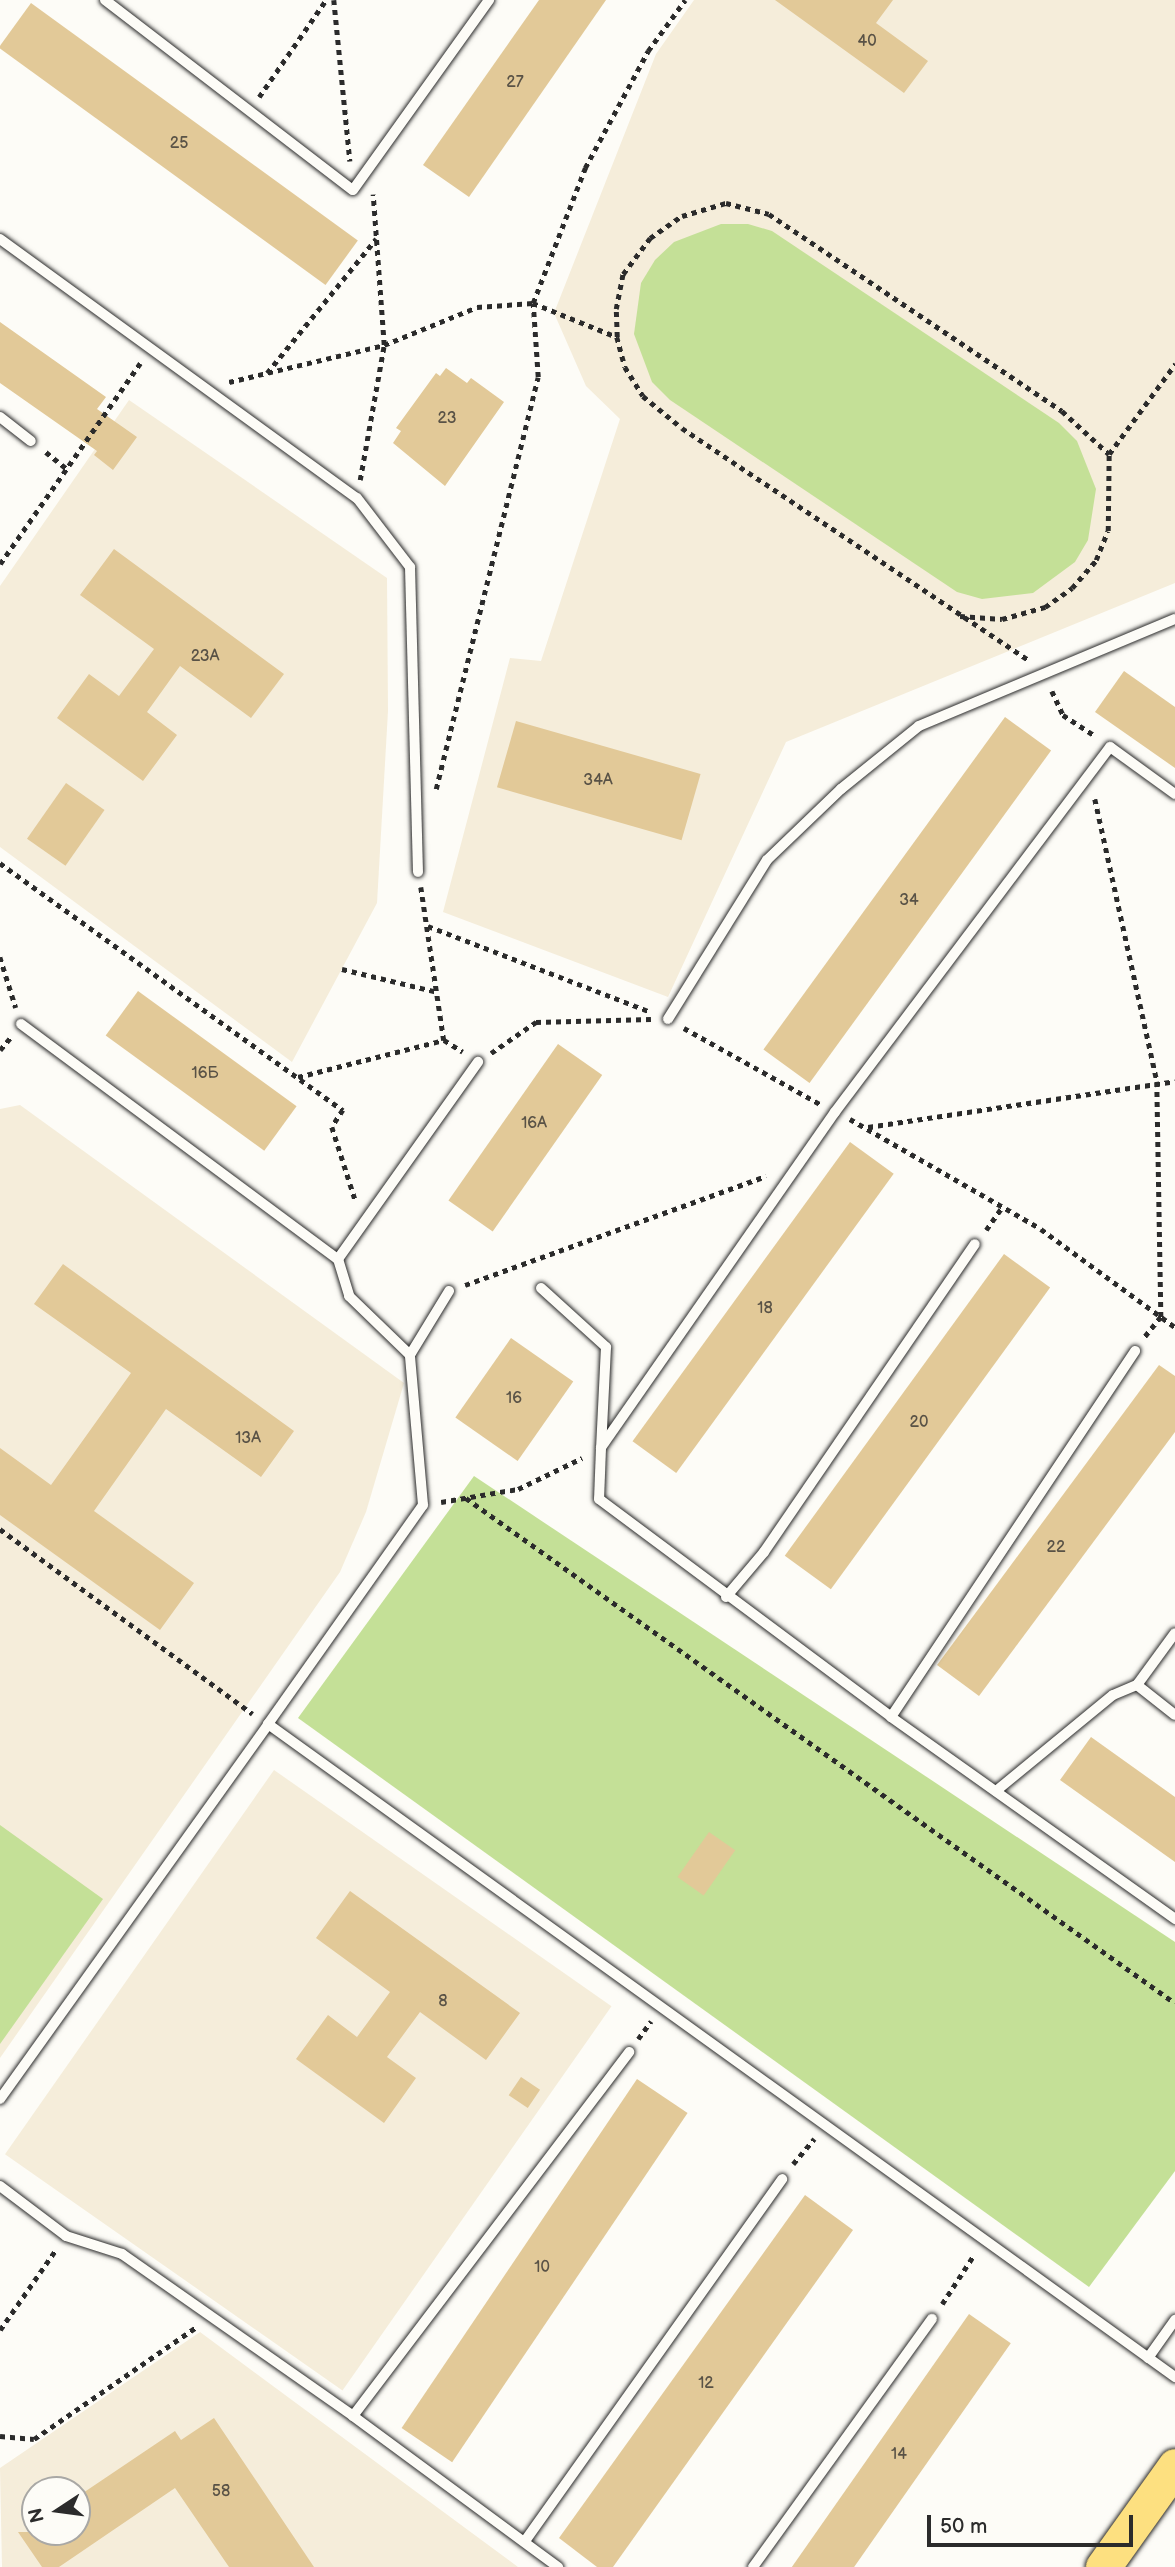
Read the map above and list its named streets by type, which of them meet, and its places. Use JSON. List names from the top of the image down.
{
  "house_numbers": [
    "40",
    "27",
    "25",
    "23",
    "23А",
    "34А",
    "34",
    "16Б",
    "16А",
    "18",
    "16",
    "20",
    "13А",
    "22",
    "8",
    "10",
    "12",
    "14",
    "58"
  ],
  "scale_bar": "50 m",
  "north": "left"
}
